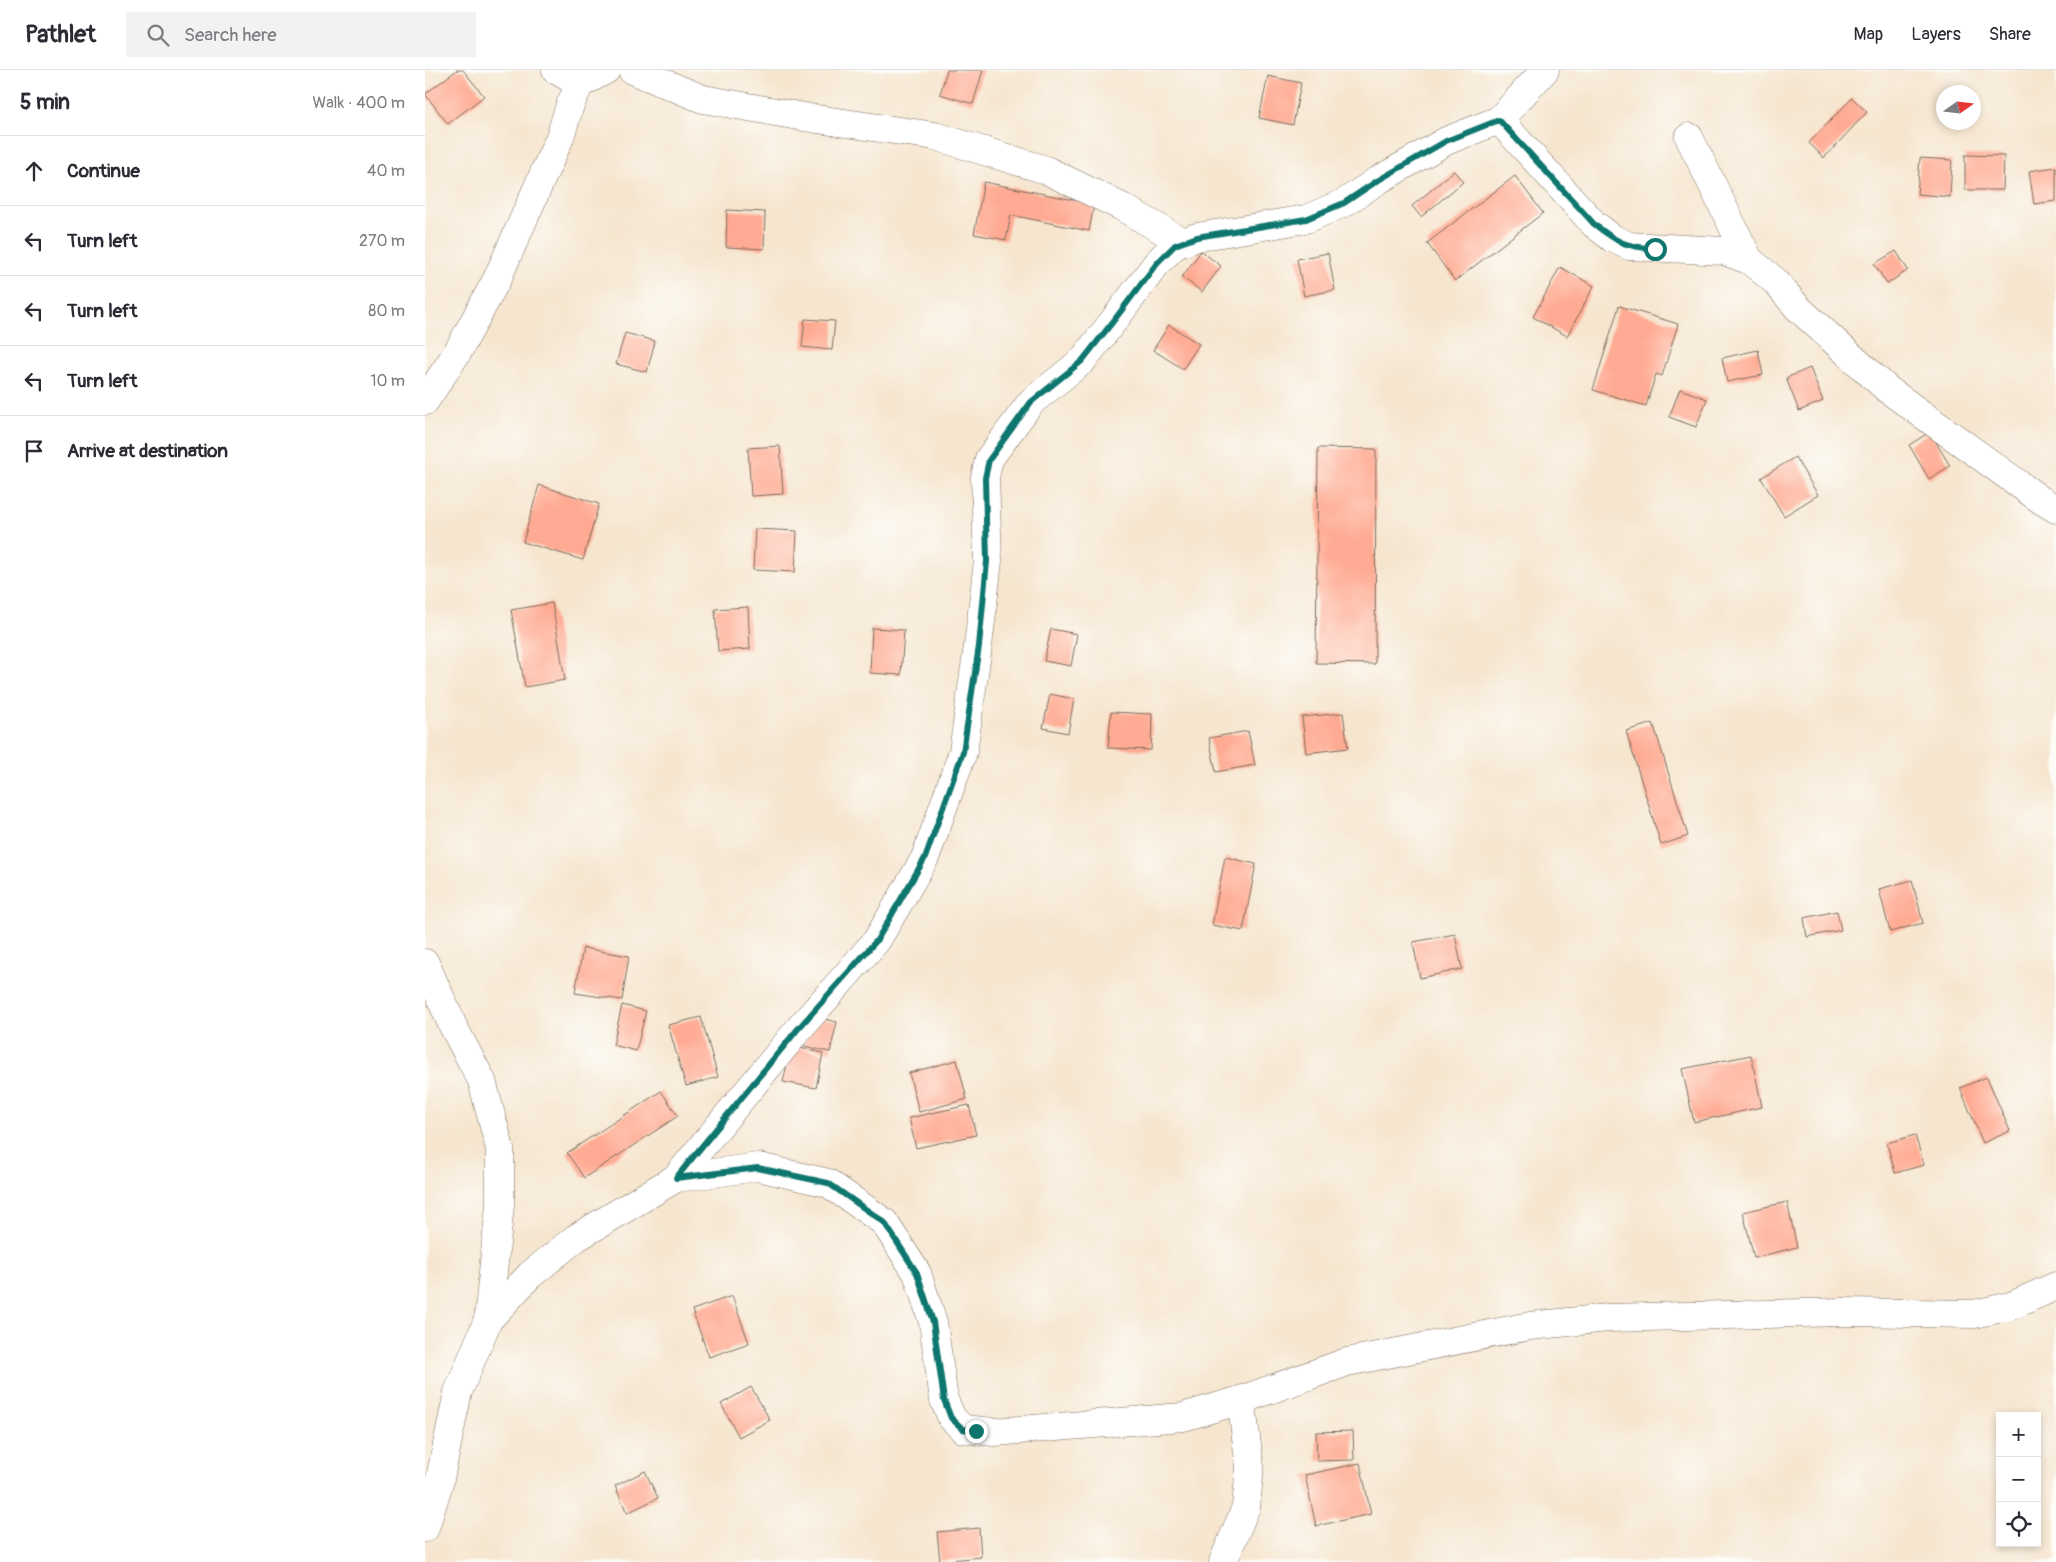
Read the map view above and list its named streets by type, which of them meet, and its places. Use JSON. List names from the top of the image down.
{
  "north": "right",
  "page": {
    "header": "Pathlet",
    "search": "Search here",
    "nav": ["Map", "Layers", "Share"],
    "heading": ["5 min", "Walk · 400 m"],
    "list": [
      ["Continue", "40 m"],
      ["Turn left", "270 m"],
      ["Turn left", "80 m"],
      ["Turn left", "10 m"],
      "Arrive at destination"
    ],
    "map_buttons": ["+", "−"]
  }
}
